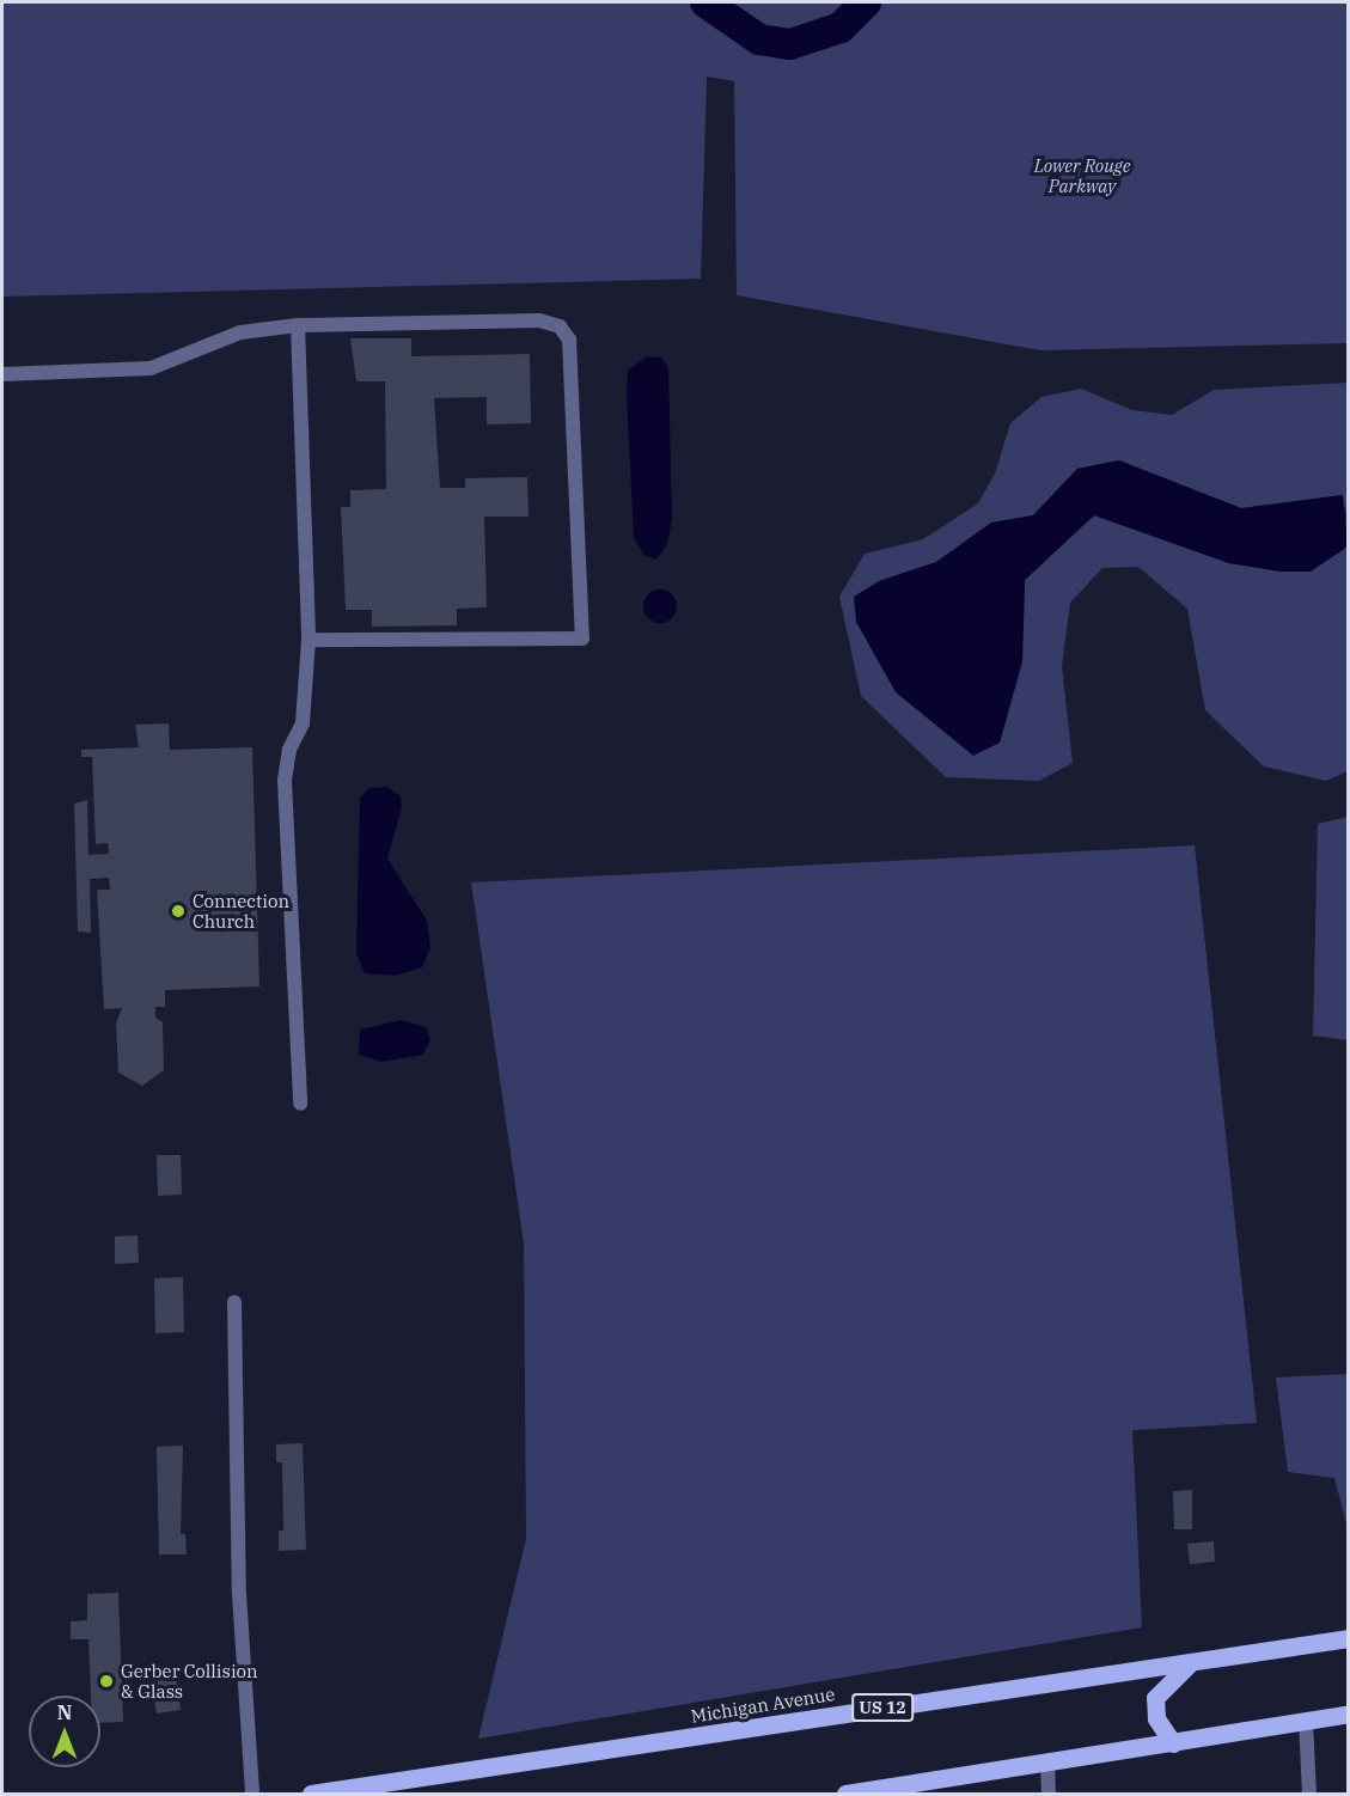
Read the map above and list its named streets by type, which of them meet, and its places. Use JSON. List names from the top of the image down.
{
  "streets": {
    "main road": ["Michigan Avenue", "US 12"]
  },
  "parks": ["Lower Rouge Parkway"],
  "places": ["Connection Church", "Gerber Collision & Glass"],
  "north": "top"
}
